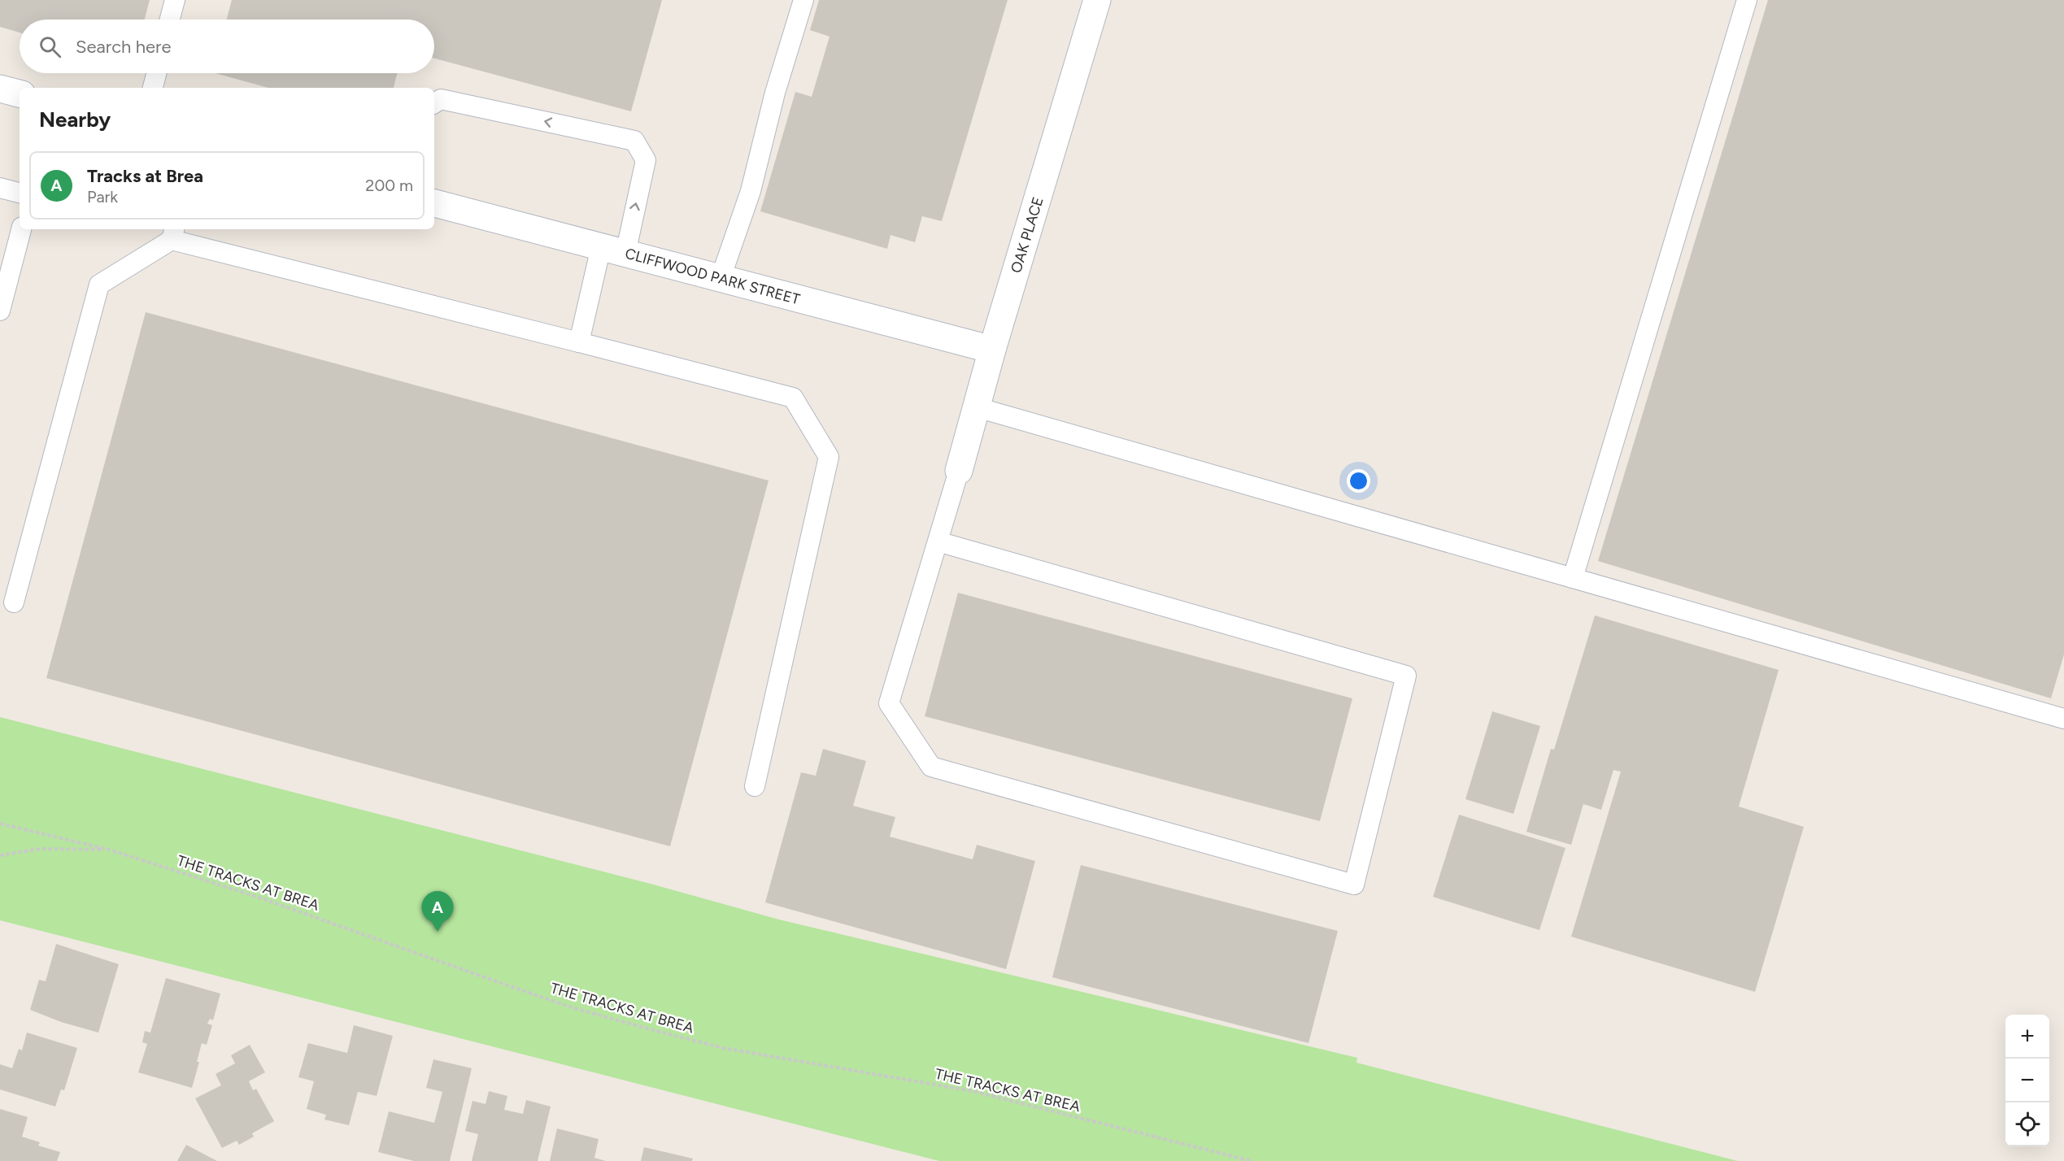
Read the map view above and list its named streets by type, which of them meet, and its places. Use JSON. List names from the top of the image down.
{
  "streets": {
    "street": ["OAK PLACE", "CLIFFWOOD PARK STREET"],
    "path": ["THE TRACKS AT BREA"]
  },
  "crossings": [
    ["OAK PLACE", "CLIFFWOOD PARK STREET"]
  ],
  "page": {
    "search": "Search here",
    "heading": "Nearby",
    "list": [
      {
        "mark": "A",
        "name": "Tracks at Brea",
        "note": "Park",
        "value": "200 m"
      }
    ],
    "pins": "A",
    "map_buttons": ["+", "−"]
  }
}
